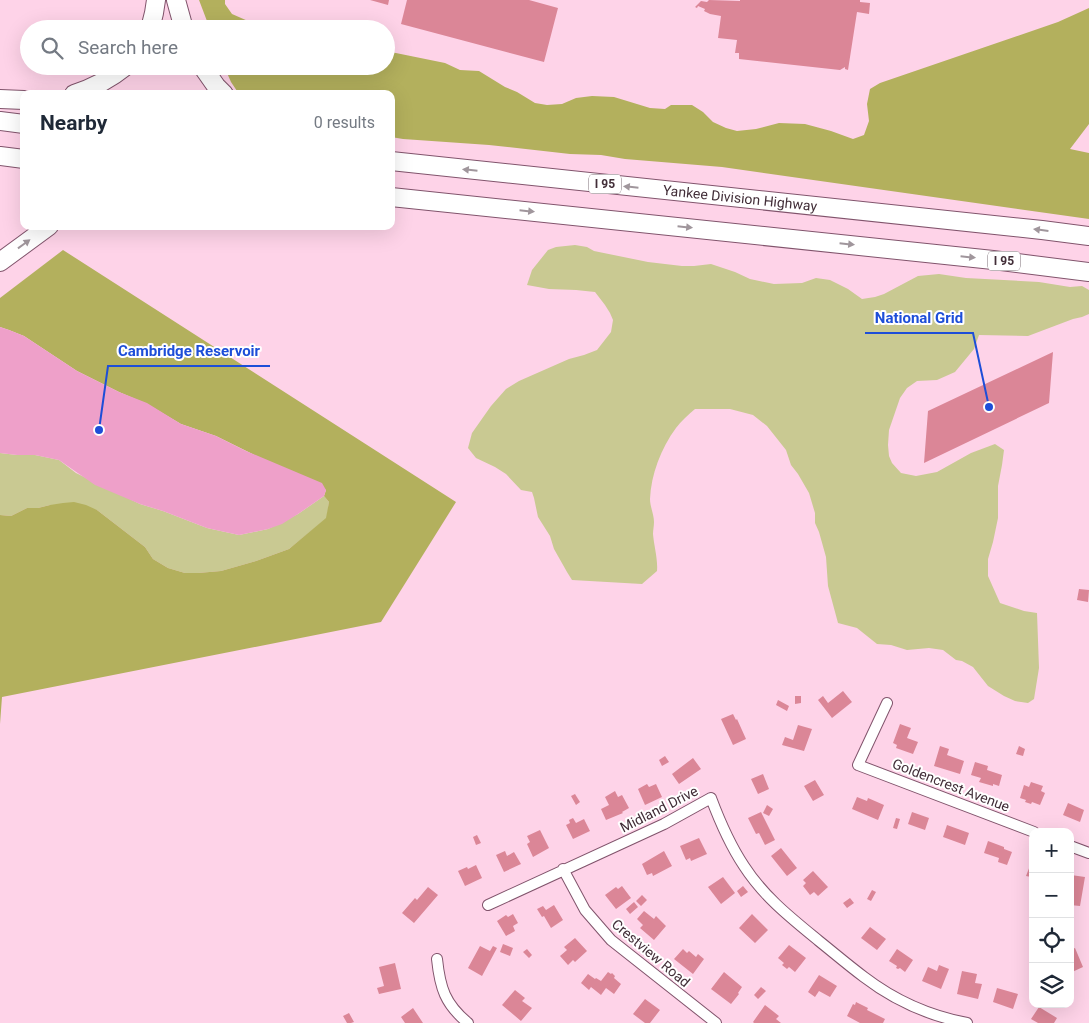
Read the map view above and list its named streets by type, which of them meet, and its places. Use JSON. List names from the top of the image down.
{
  "streets": {
    "highway": ["I 95", "Yankee Division Highway"],
    "street": ["Goldencrest Avenue", "Midland Drive", "Crestview Road"]
  },
  "crossings": [
    ["Midland Drive", "Crestview Road"]
  ],
  "places": ["National Grid", "Cambridge Reservoir"],
  "page": {
    "search": "Search here",
    "heading": ["Nearby", "0 results"],
    "map_buttons": ["+", "−"]
  }
}
